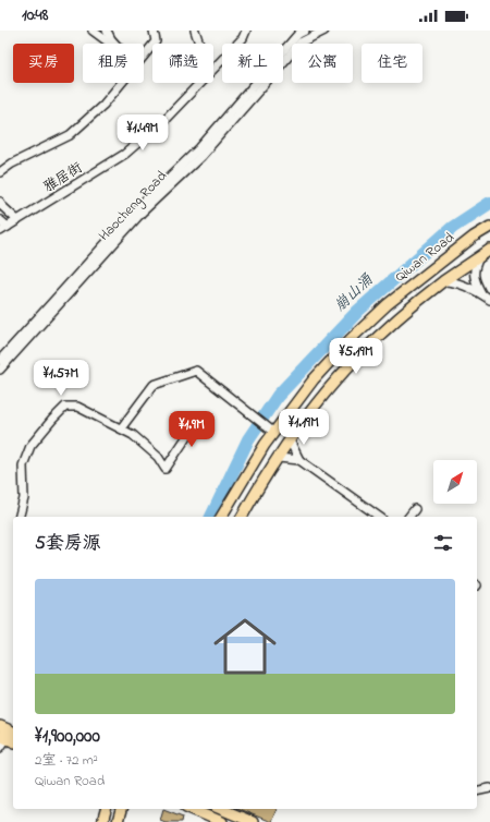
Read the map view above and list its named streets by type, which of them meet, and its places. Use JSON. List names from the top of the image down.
{
  "streets": {
    "main road": ["Qiwan Road"],
    "street": ["雅居街", "Haocheng Road"]
  },
  "water": ["崩山涌"],
  "north": "top right",
  "page": {
    "status": "10:48",
    "chip": [
      "买房",
      "租房",
      "筛选",
      "新上",
      "公寓",
      "住宅"
    ],
    "price": [
      "¥1.49M",
      "¥5.19M",
      "¥1.57M",
      "¥1.19M",
      "¥1.9M"
    ],
    "heading": "5套房源",
    "list": [
      {
        "name": "¥1,900,000",
        "note": "2室 · 72 m² · Qiwan Road"
      }
    ]
  }
}
